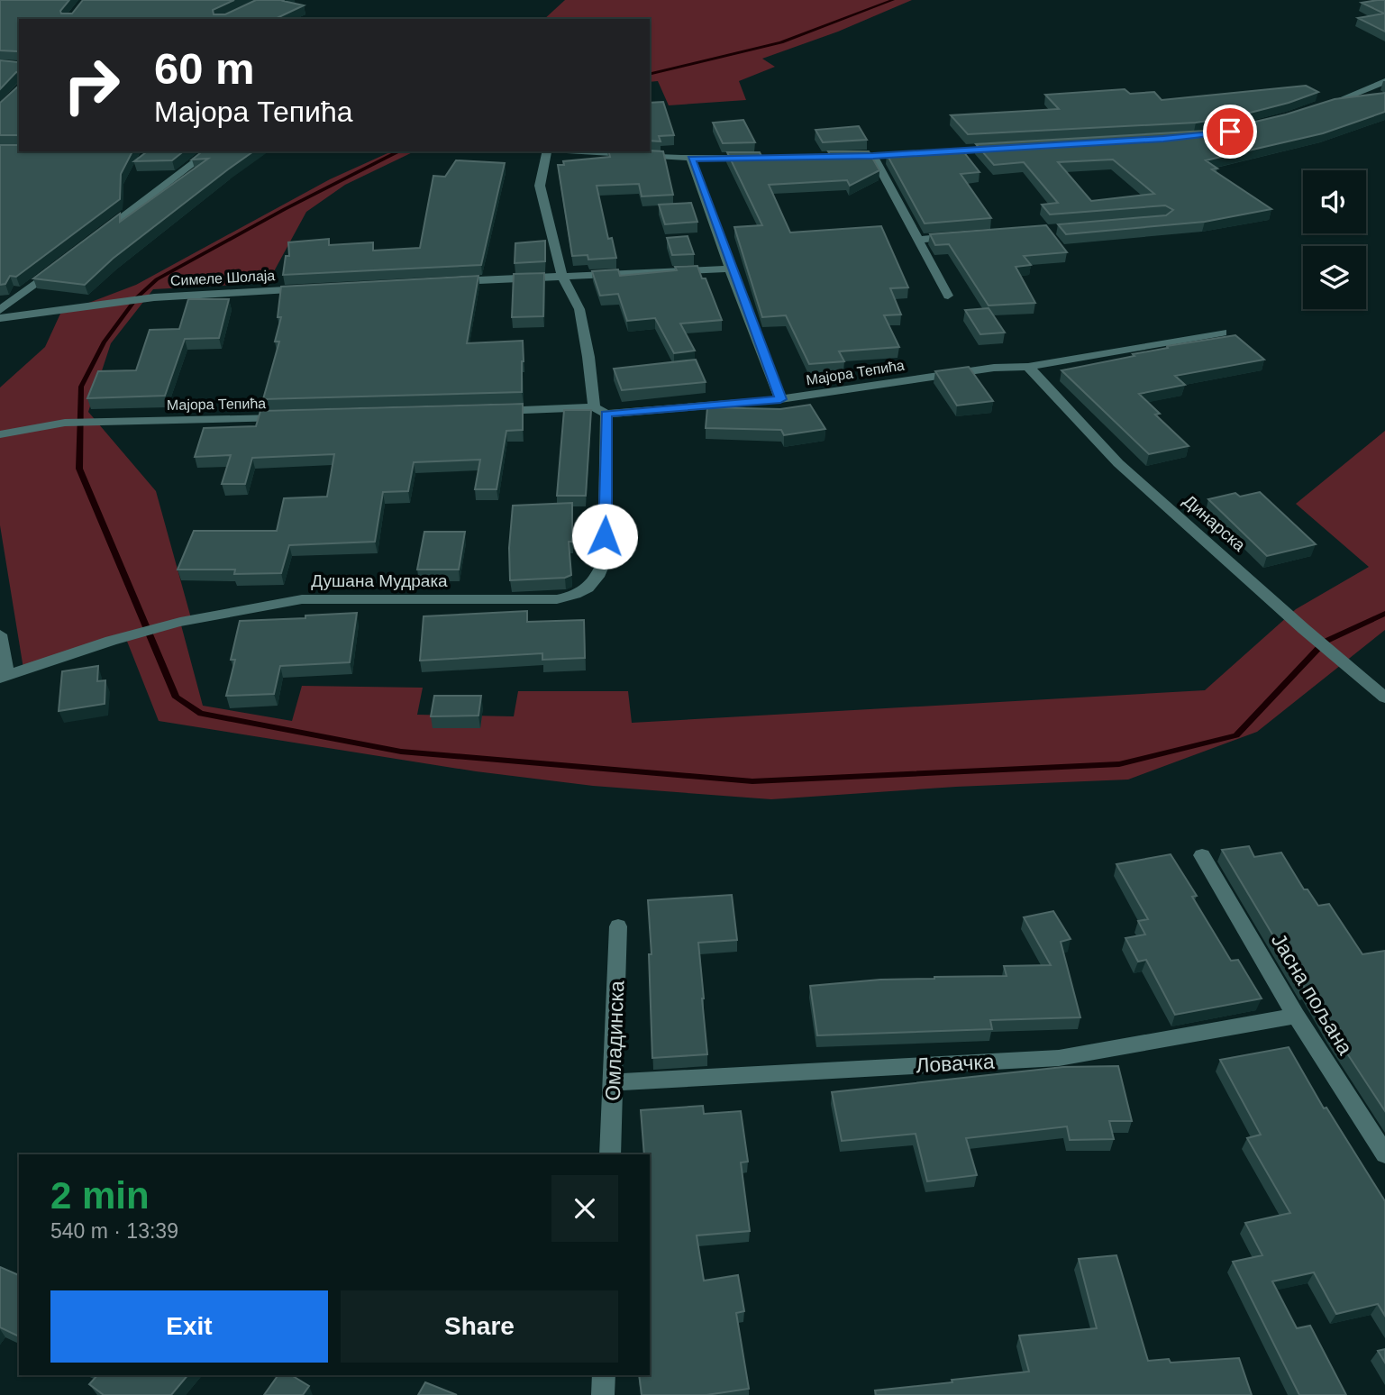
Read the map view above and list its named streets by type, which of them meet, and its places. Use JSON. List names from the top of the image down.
{
  "streets": {
    "street": [
      "Симеле Шолаја",
      "Мајора Тепића",
      "Динарска",
      "Душана Мудрака",
      "Јасна пољана",
      "Омладинска",
      "Ловачка"
    ]
  },
  "crossings": [
    ["Мајора Тепића", "Динарска"],
    ["Мајора Тепића", "Душана Мудрака"],
    ["Јасна пољана", "Ловачка"],
    ["Омладинска", "Ловачка"]
  ],
  "page": {
    "turn": ["60 m", "Мајора Тепића"],
    "heading": ["2 min", "540 m · 13:39"],
    "buttons": ["Exit", "Share"]
  }
}
